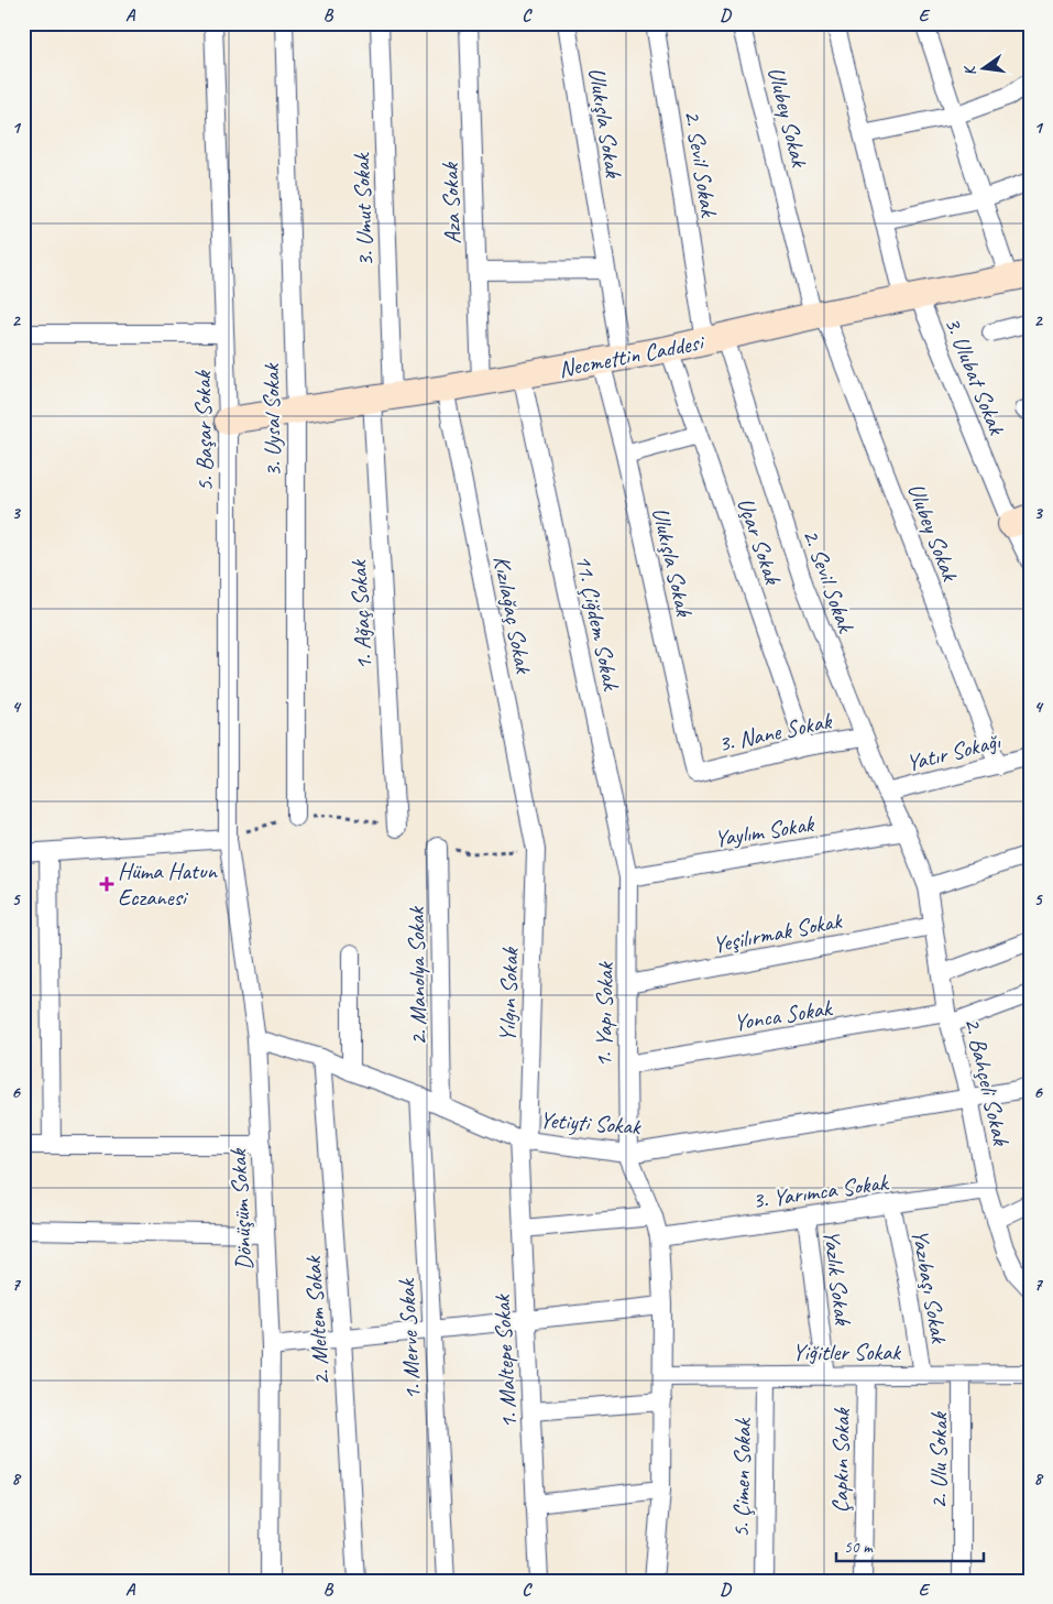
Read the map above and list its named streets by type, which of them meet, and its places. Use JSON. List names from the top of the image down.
{
  "streets": {
    "main road": ["Necmettin Caddesi"],
    "street": [
      "Ulubey Sokak",
      "Ulukışla Sokak",
      "2. Sevil Sokak",
      "Aza Sokak",
      "3. Umut Sokak",
      "3. Ulubat Sokak",
      "3. Uysal Sokak",
      "5. Başar Sokak",
      "Uçar Sokak",
      "Kızılağaç Sokak",
      "1. Ağaç Sokak",
      "11. Çiğdem Sokak",
      "3. Nane Sokak",
      "Yatır Sokağı",
      "Yaylım Sokak",
      "Yeşilırmak Sokak",
      "2. Manolya Sokak",
      "Yılgın Sokak",
      "1. Yapı Sokak",
      "Yonca Sokak",
      "2. Bahçeli Sokak",
      "Yetiyti Sokak",
      "3. Yarımca Sokak",
      "Dönüşüm Sokak",
      "Yazlık Sokak",
      "Yazıbaşı Sokak",
      "2. Meltem Sokak",
      "1. Merve Sokak",
      "Yiğitler Sokak",
      "1. Maltepe Sokak",
      "Çapkın Sokak",
      "2. Ulu Sokak",
      "5. Çimen Sokak"
    ]
  },
  "crossings": [
    ["Ulubey Sokak", "Necmettin Caddesi"],
    ["Ulubey Sokak", "Yatır Sokağı"],
    ["Ulukışla Sokak", "Necmettin Caddesi"],
    ["Ulukışla Sokak", "3. Nane Sokak"],
    ["2. Sevil Sokak", "Necmettin Caddesi"],
    ["2. Sevil Sokak", "3. Nane Sokak"],
    ["2. Sevil Sokak", "Yatır Sokağı"],
    ["2. Sevil Sokak", "Yaylım Sokak"],
    ["2. Sevil Sokak", "2. Bahçeli Sokak"],
    ["Aza Sokak", "Necmettin Caddesi"],
    ["3. Umut Sokak", "Necmettin Caddesi"],
    ["3. Umut Sokak", "1. Ağaç Sokak"],
    ["Necmettin Caddesi", "3. Ulubat Sokak"],
    ["Necmettin Caddesi", "3. Uysal Sokak"],
    ["Necmettin Caddesi", "5. Başar Sokak"],
    ["Necmettin Caddesi", "Uçar Sokak"],
    ["Necmettin Caddesi", "Kızılağaç Sokak"],
    ["Necmettin Caddesi", "1. Ağaç Sokak"],
    ["Necmettin Caddesi", "11. Çiğdem Sokak"],
    ["5. Başar Sokak", "Dönüşüm Sokak"],
    ["Uçar Sokak", "3. Nane Sokak"],
    ["Kızılağaç Sokak", "Yılgın Sokak"],
    ["11. Çiğdem Sokak", "Yaylım Sokak"],
    ["11. Çiğdem Sokak", "1. Yapı Sokak"],
    ["Yaylım Sokak", "1. Yapı Sokak"],
    ["Yaylım Sokak", "2. Bahçeli Sokak"],
    ["Yeşilırmak Sokak", "1. Yapı Sokak"],
    ["Yeşilırmak Sokak", "2. Bahçeli Sokak"],
    ["2. Manolya Sokak", "Yetiyti Sokak"],
    ["Yılgın Sokak", "Yetiyti Sokak"],
    ["Yılgın Sokak", "1. Maltepe Sokak"],
    ["1. Yapı Sokak", "Yonca Sokak"],
    ["1. Yapı Sokak", "Yetiyti Sokak"],
    ["Yonca Sokak", "2. Bahçeli Sokak"],
    ["2. Bahçeli Sokak", "Yetiyti Sokak"],
    ["2. Bahçeli Sokak", "3. Yarımca Sokak"],
    ["Yetiyti Sokak", "Dönüşüm Sokak"],
    ["Yetiyti Sokak", "2. Meltem Sokak"],
    ["Yetiyti Sokak", "1. Merve Sokak"],
    ["Yetiyti Sokak", "1. Maltepe Sokak"],
    ["3. Yarımca Sokak", "Yazlık Sokak"],
    ["3. Yarımca Sokak", "Yazıbaşı Sokak"],
    ["Yazlık Sokak", "Yiğitler Sokak"],
    ["Yazıbaşı Sokak", "Yiğitler Sokak"],
    ["Yiğitler Sokak", "Çapkın Sokak"],
    ["Yiğitler Sokak", "2. Ulu Sokak"],
    ["Yiğitler Sokak", "5. Çimen Sokak"]
  ],
  "places": {
    "health": ["Hüma Hatun Eczanesi"]
  },
  "scale_bar": "50 m",
  "north": "left",
  "grid": {
    "columns": [
      "A",
      "B",
      "C",
      "D",
      "E"
    ],
    "rows": [
      "1",
      "2",
      "3",
      "4",
      "5",
      "6",
      "7",
      "8"
    ]
  }
}
